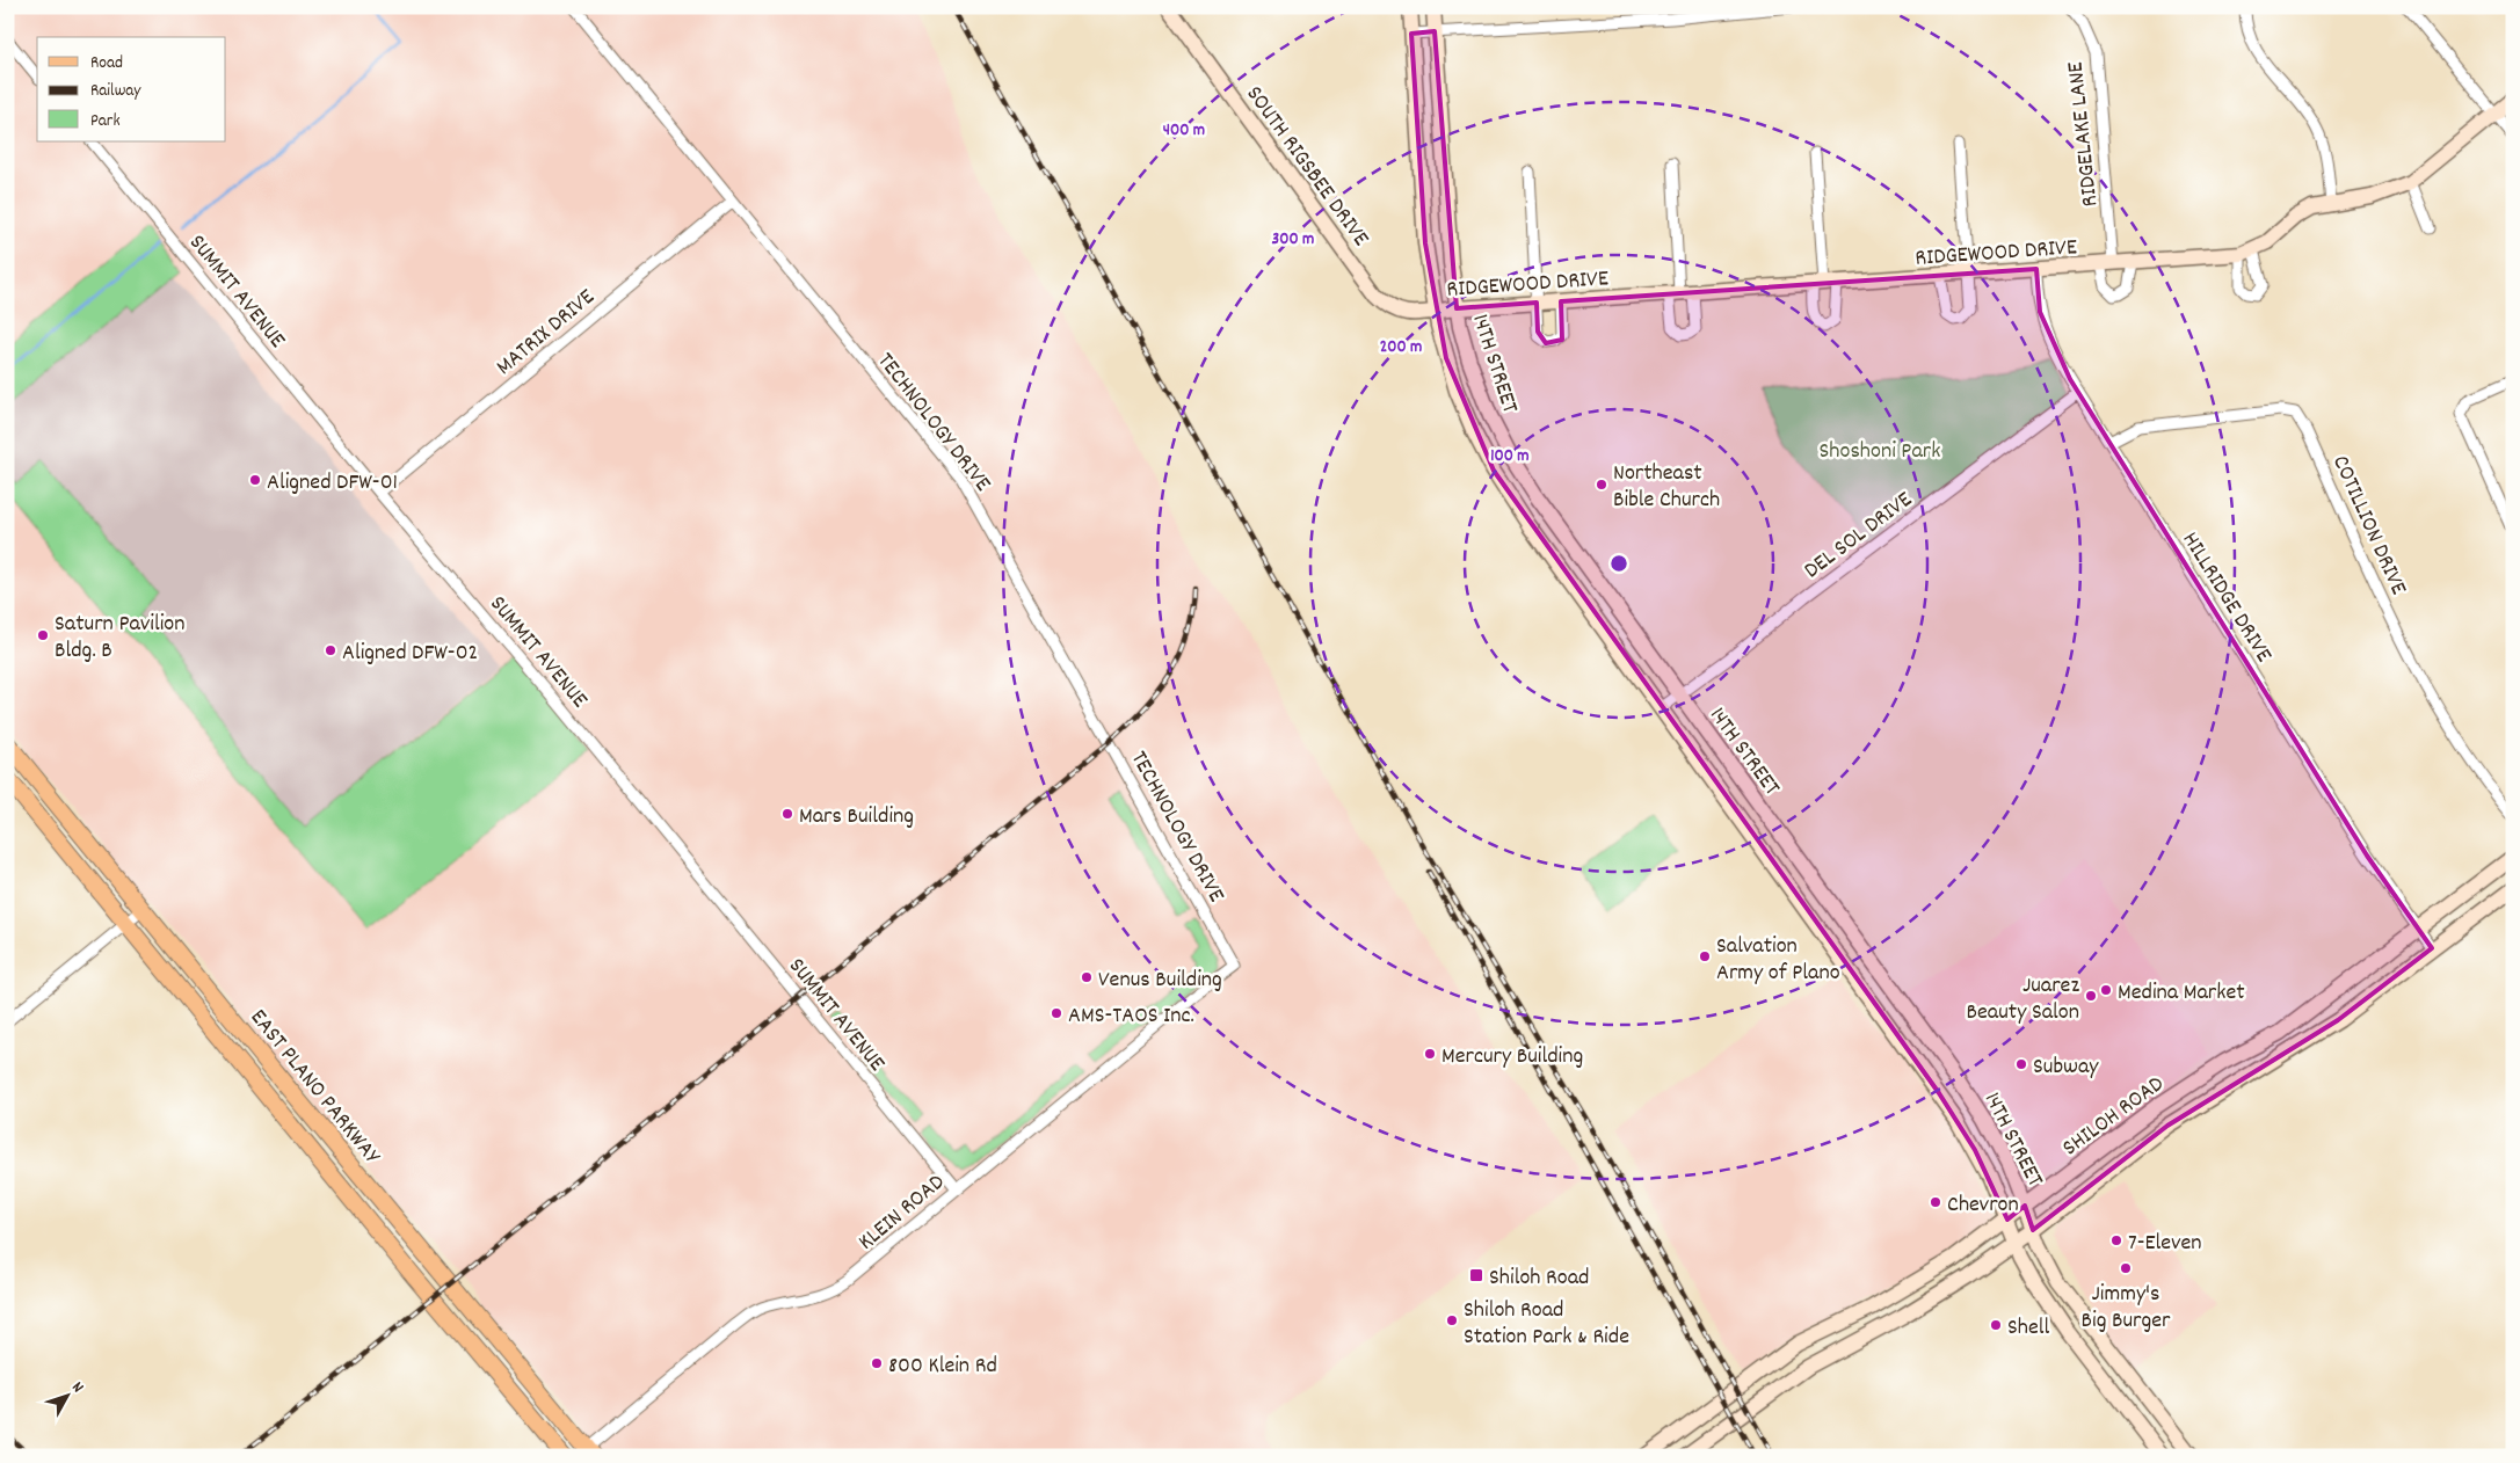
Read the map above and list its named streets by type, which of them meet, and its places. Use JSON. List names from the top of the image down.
{
  "streets": {
    "main road": [
      "SOUTH RIGSBEE DRIVE",
      "RIDGEWOOD DRIVE",
      "14TH STREET",
      "EAST PLANO PARKWAY",
      "SHILOH ROAD"
    ],
    "street": [
      "RIDGELAKE LANE",
      "SUMMIT AVENUE",
      "MATRIX DRIVE",
      "TECHNOLOGY DRIVE",
      "COTILLION DRIVE",
      "DEL SOL DRIVE",
      "HILLRIDGE DRIVE",
      "KLEIN ROAD"
    ]
  },
  "crossings": [
    ["RIDGELAKE LANE", "RIDGEWOOD DRIVE"],
    ["SOUTH RIGSBEE DRIVE", "RIDGEWOOD DRIVE"],
    ["SOUTH RIGSBEE DRIVE", "14TH STREET"],
    ["RIDGEWOOD DRIVE", "14TH STREET"],
    ["RIDGEWOOD DRIVE", "HILLRIDGE DRIVE"],
    ["SUMMIT AVENUE", "MATRIX DRIVE"],
    ["SUMMIT AVENUE", "KLEIN ROAD"],
    ["MATRIX DRIVE", "TECHNOLOGY DRIVE"],
    ["14TH STREET", "DEL SOL DRIVE"],
    ["14TH STREET", "SHILOH ROAD"],
    ["TECHNOLOGY DRIVE", "KLEIN ROAD"],
    ["COTILLION DRIVE", "HILLRIDGE DRIVE"],
    ["DEL SOL DRIVE", "HILLRIDGE DRIVE"],
    ["HILLRIDGE DRIVE", "SHILOH ROAD"],
    ["EAST PLANO PARKWAY", "KLEIN ROAD"]
  ],
  "parks": ["Shoshoni Park"],
  "places": {
    "other": [
      "Aligned DFW-01",
      "Northeast Bible Church",
      "Saturn Pavilion Bldg. B",
      "Aligned DFW-02",
      "Mars Building",
      "Salvation Army of Plano",
      "Venus Building",
      "Medina Market",
      "Juarez Beauty Salon",
      "AMS-TAOS Inc.",
      "Mercury Building",
      "Subway",
      "Chevron",
      "7-Eleven",
      "Jimmy's Big Burger",
      "Shiloh Road Station Park & Ride",
      "Shell",
      "800 Klein Rd"
    ],
    "transit": ["Shiloh Road"]
  },
  "legend": ["Road", "Railway", "Park"],
  "north": "top right",
  "rings": [
    "400 m",
    "300 m",
    "200 m",
    "100 m"
  ]
}
